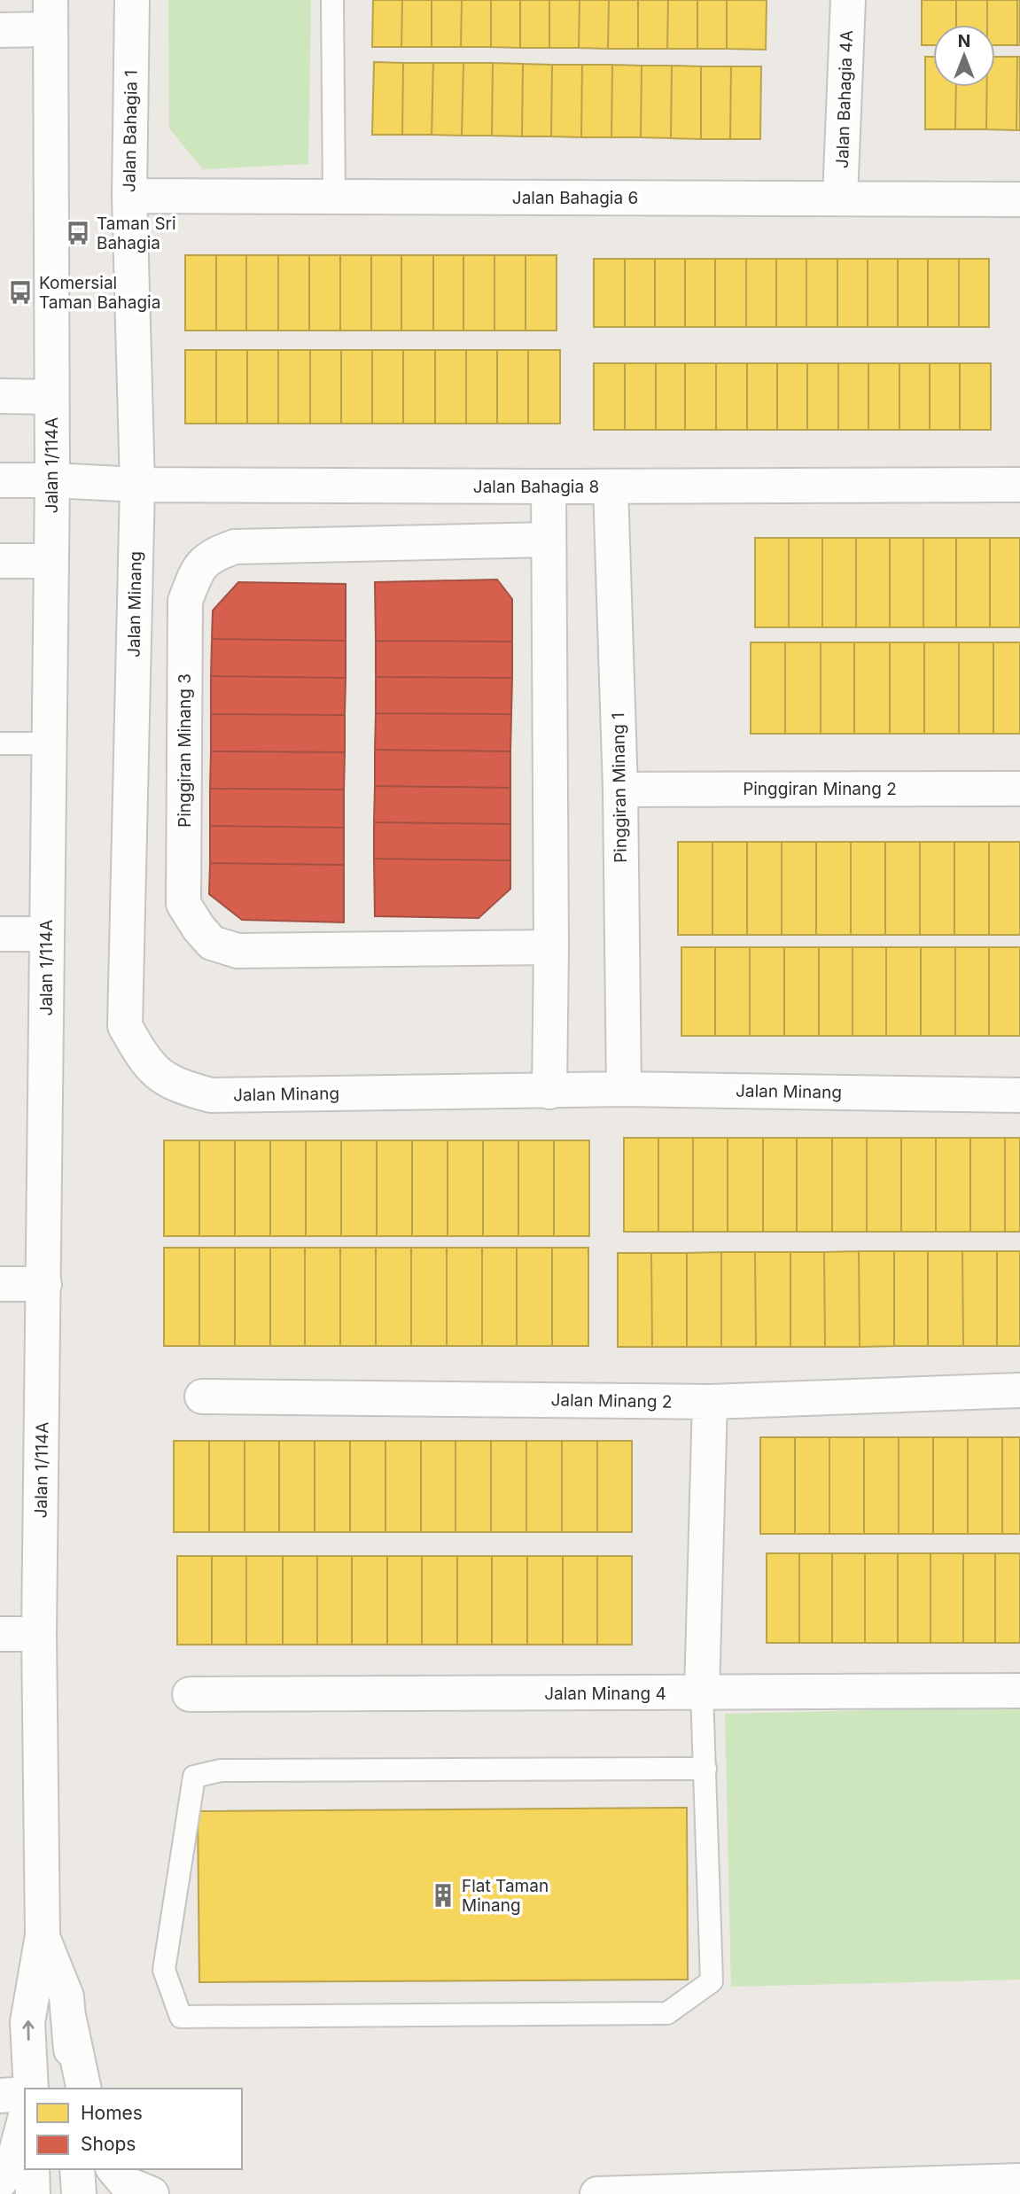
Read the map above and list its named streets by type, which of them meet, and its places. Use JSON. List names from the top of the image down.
{
  "streets": {
    "street": [
      "Jalan Bahagia 4A",
      "Jalan Bahagia 1",
      "Jalan Bahagia 6",
      "Jalan 1/114A",
      "Jalan Bahagia 8",
      "Jalan Minang",
      "Pinggiran Minang 3",
      "Pinggiran Minang 1",
      "Pinggiran Minang 2",
      "Jalan Minang 2",
      "Jalan Minang 4"
    ]
  },
  "crossings": [
    ["Jalan Bahagia 4A", "Jalan Bahagia 6"],
    ["Jalan Bahagia 1", "Jalan Bahagia 6"],
    ["Jalan Bahagia 1", "Jalan Bahagia 8"],
    ["Jalan Bahagia 1", "Jalan Minang"],
    ["Jalan 1/114A", "Jalan Bahagia 8"],
    ["Jalan Bahagia 8", "Jalan Minang"],
    ["Jalan Bahagia 8", "Pinggiran Minang 1"],
    ["Jalan Minang", "Pinggiran Minang 1"],
    ["Pinggiran Minang 1", "Pinggiran Minang 2"]
  ],
  "places": {
    "bus stop": ["Taman Sri Bahagia", "Komersial Taman Bahagia"],
    "building": ["Flat Taman Minang"]
  },
  "legend": ["Homes", "Shops"],
  "north": "top"
}
